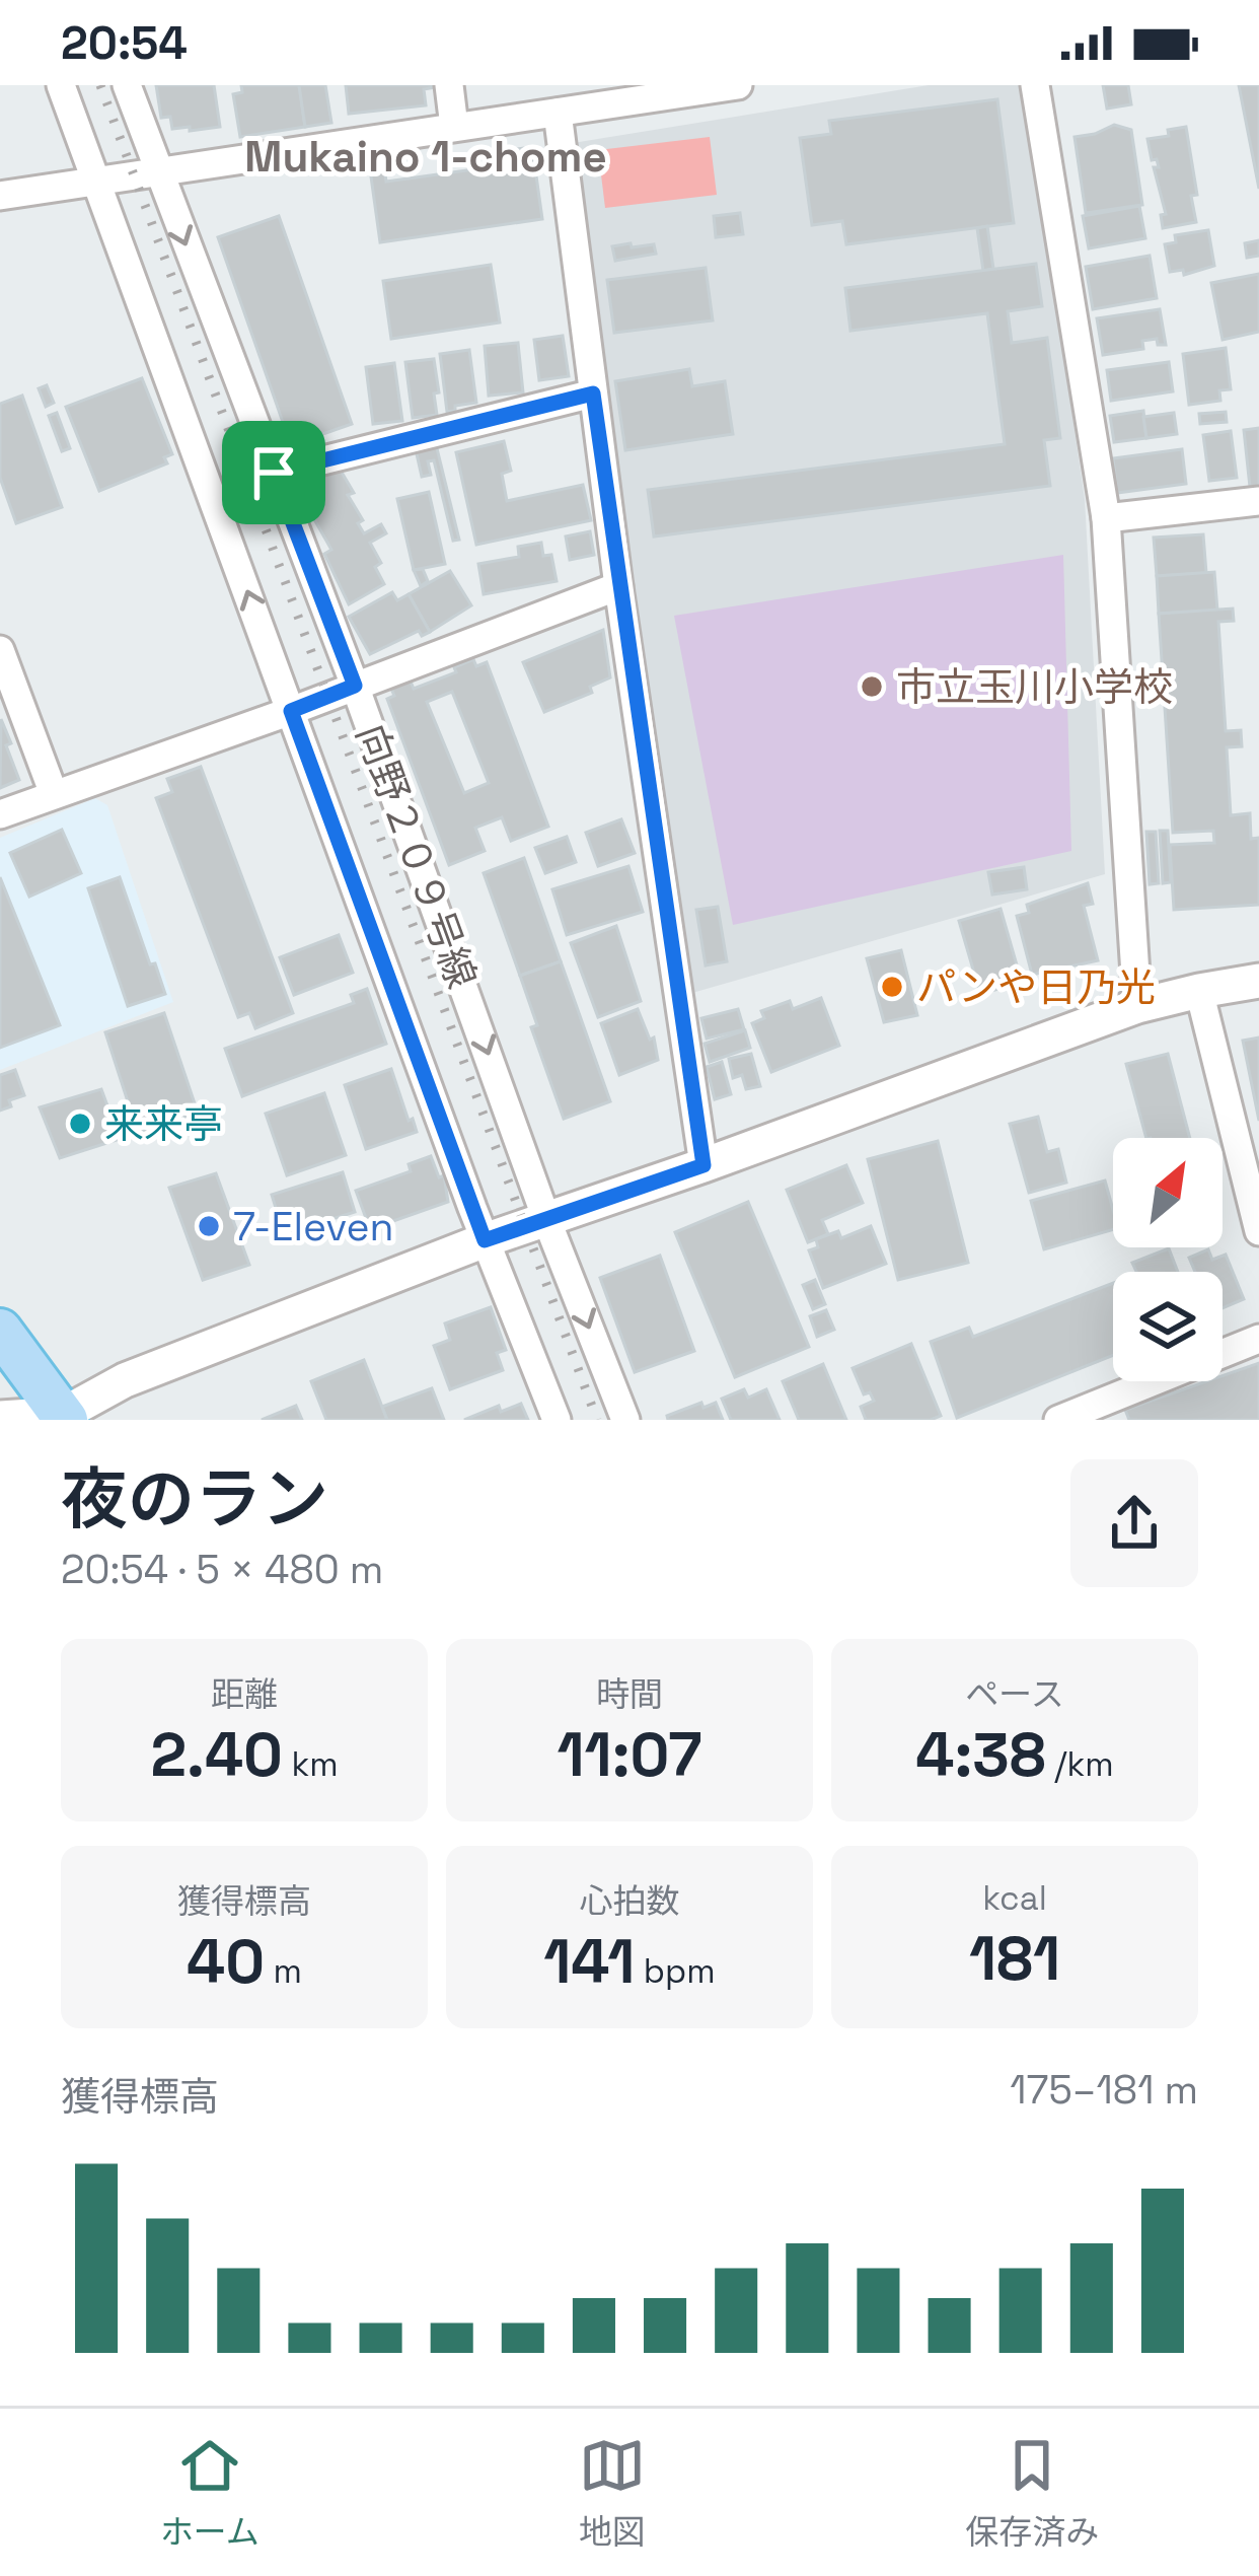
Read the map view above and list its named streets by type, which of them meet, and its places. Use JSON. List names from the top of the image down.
{
  "streets": {
    "street": ["向野２０９号線"]
  },
  "districts": ["Mukaino 1-chome"],
  "places": [
    "市立玉川小学校",
    "パンや日乃光",
    "来来亭",
    "7-Eleven"
  ],
  "north": "top right",
  "page": {
    "status": "20:54",
    "heading": ["夜のラン", "20:54 · 5 × 480 m"],
    "stats": [
      ["距離", "2.40 km"],
      ["時間", "11:07"],
      ["ペース", "4:38 /km"],
      ["獲得標高", "40 m"],
      ["心拍数", "141 bpm"],
      ["kcal", "181"]
    ],
    "chart": ["獲得標高", "175–181 m"],
    "tabs": ["ホーム", "地図", "保存済み"]
  }
}
